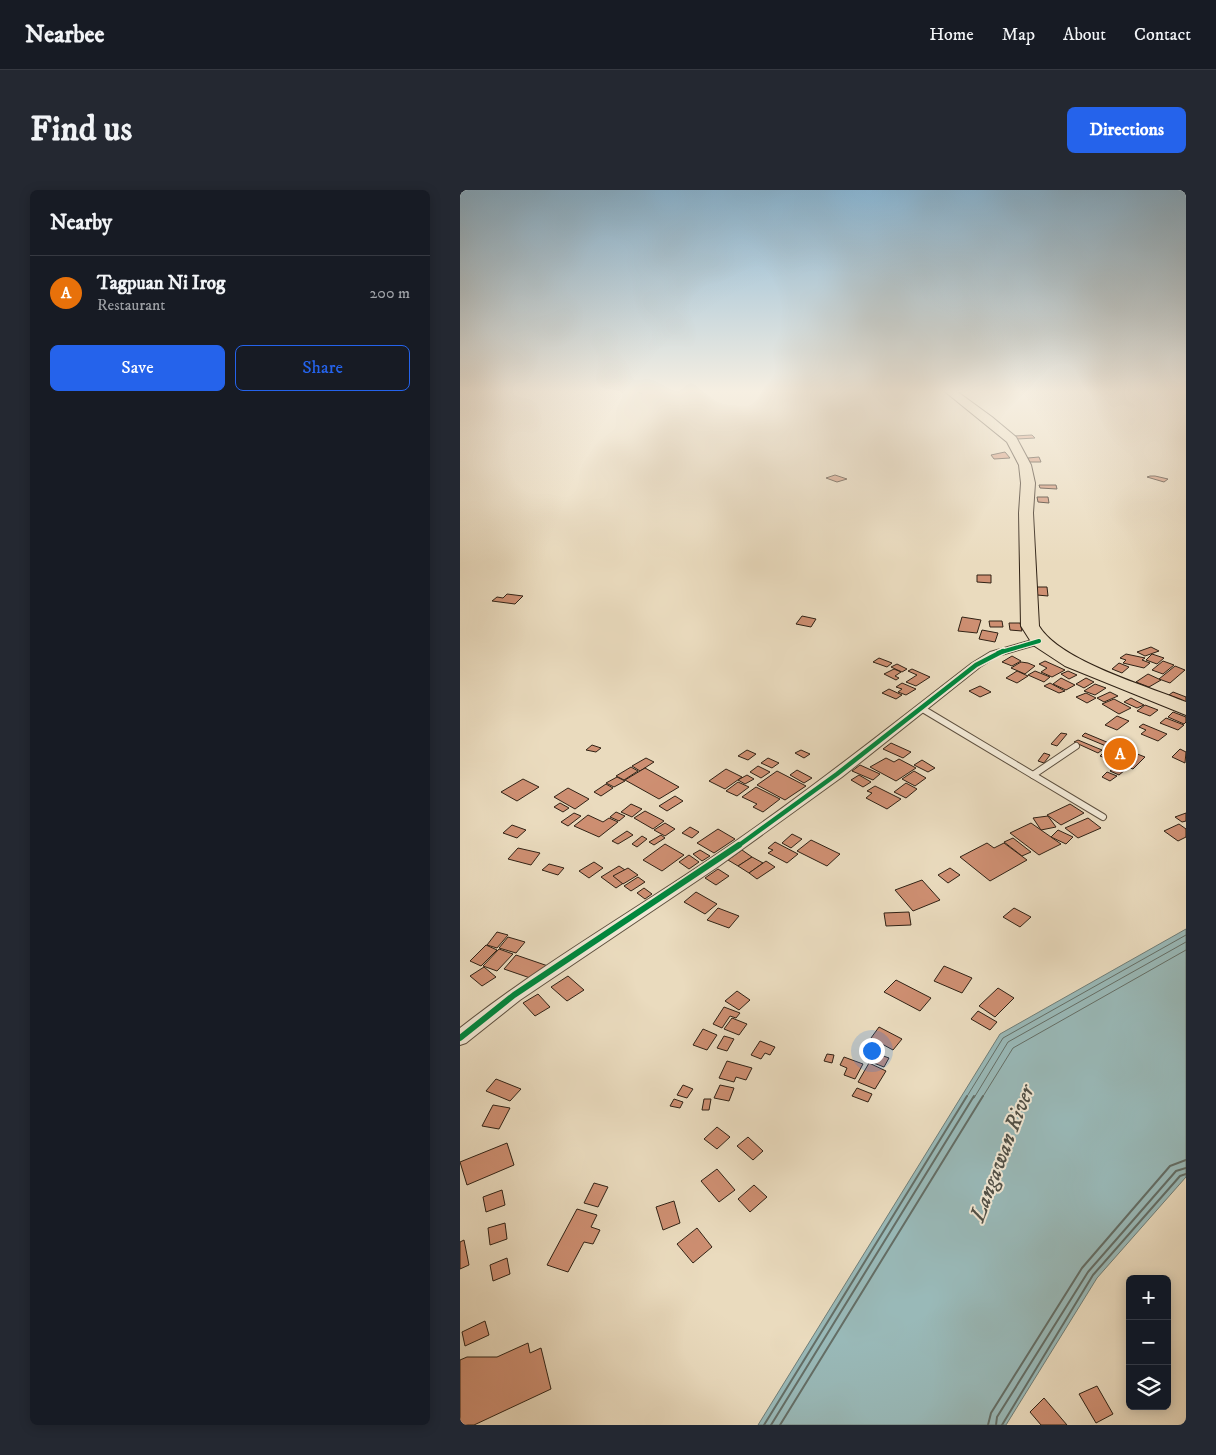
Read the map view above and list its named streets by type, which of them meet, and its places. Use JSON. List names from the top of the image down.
{
  "water": ["Langawan River"],
  "page": {
    "header": "Nearbee",
    "nav": [
      "Home",
      "Map",
      "About",
      "Contact"
    ],
    "buttons": [
      "Directions",
      ["Save", "Share"]
    ],
    "title": "Find us",
    "heading": "Nearby",
    "list": [
      {
        "mark": "A",
        "name": "Tagpuan Ni Irog",
        "note": "Restaurant",
        "value": "200 m"
      }
    ],
    "pins": "A",
    "map_buttons": ["+", "−"]
  }
}
